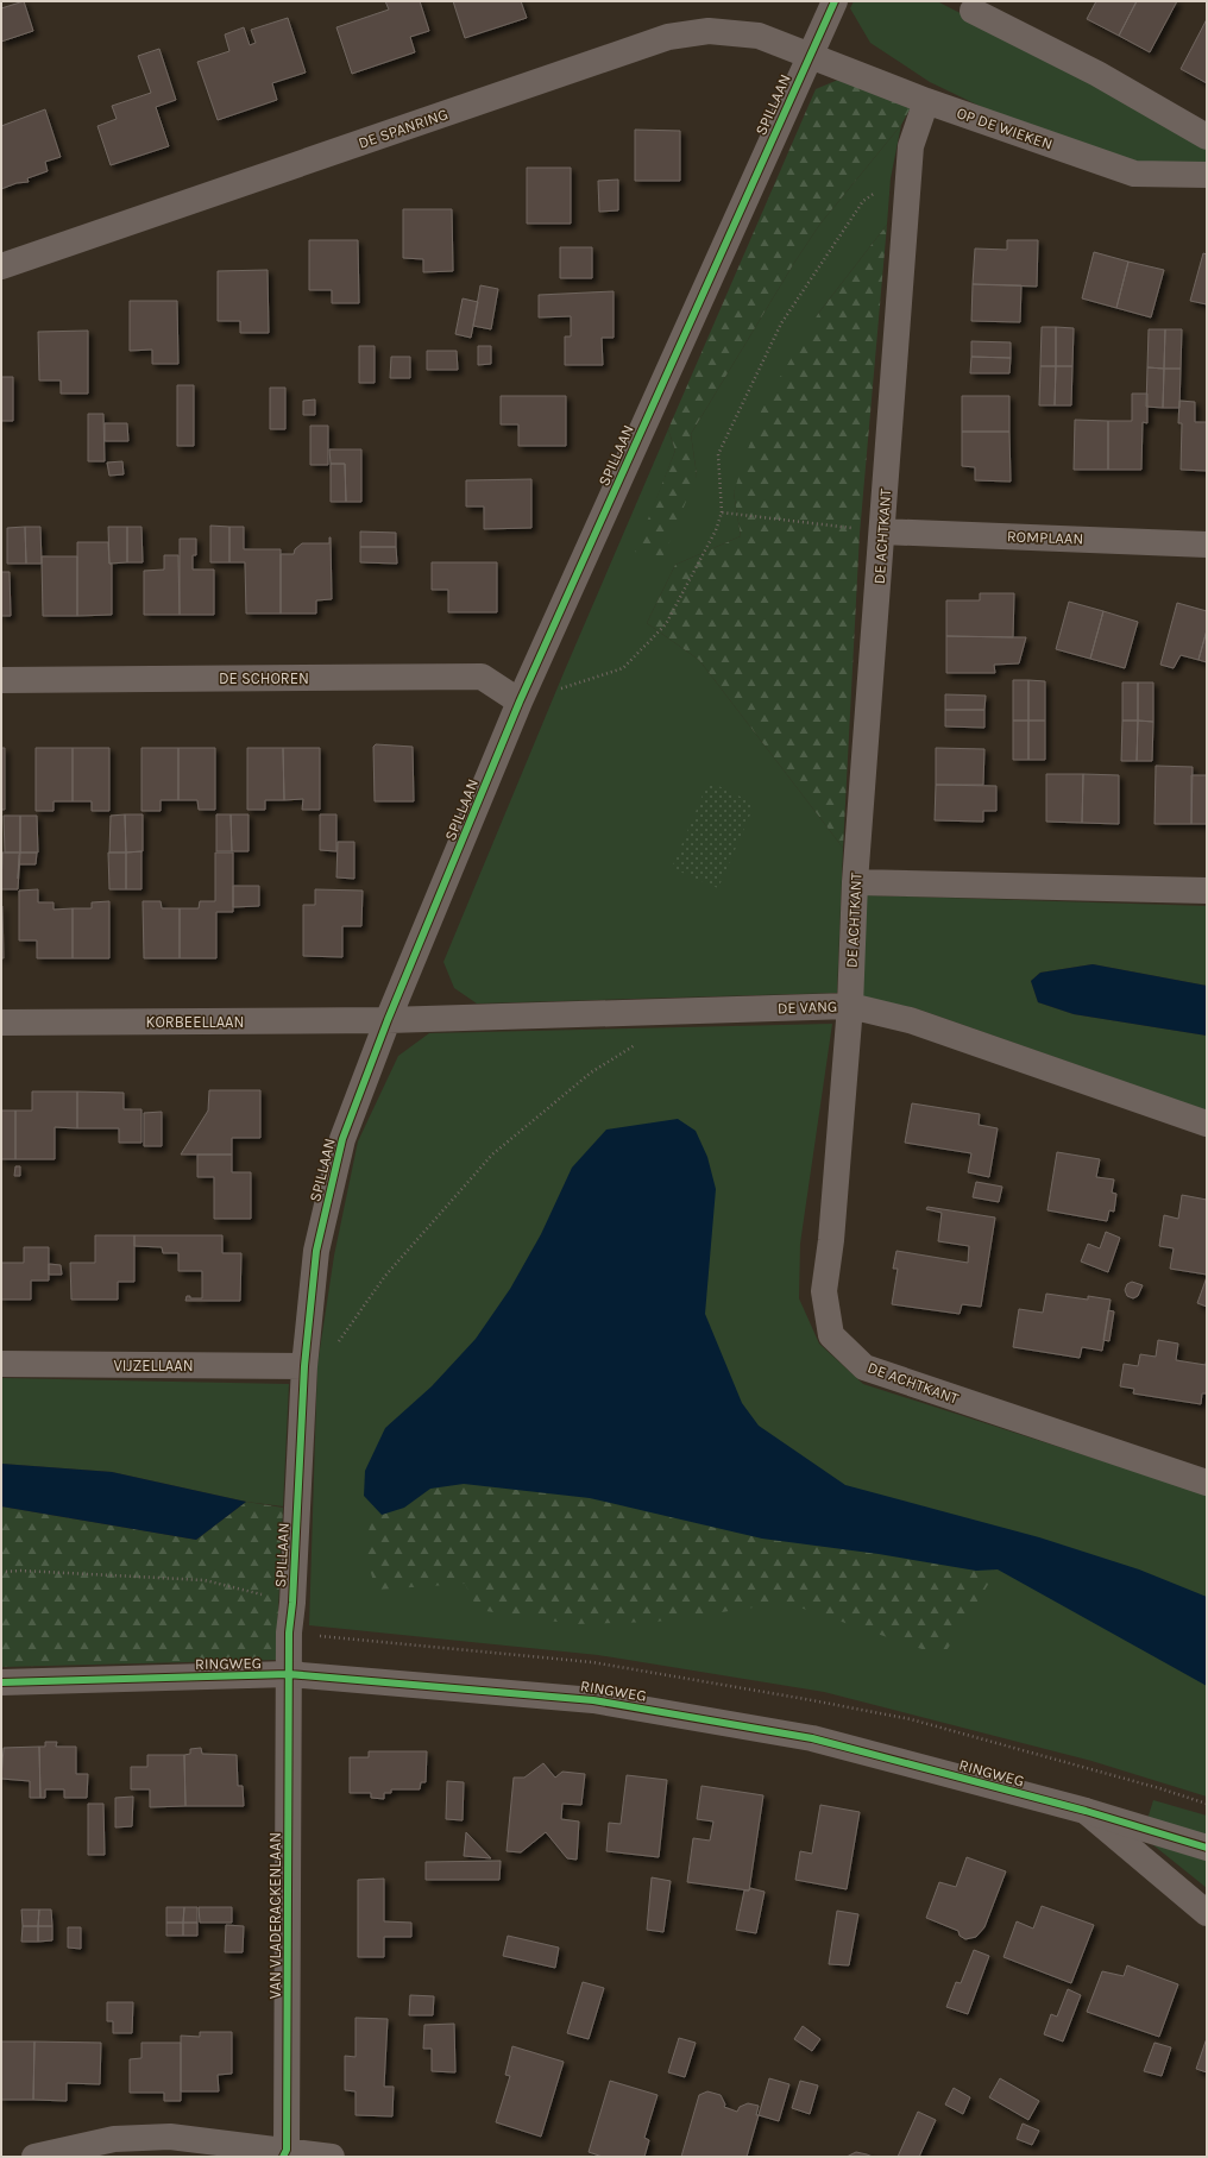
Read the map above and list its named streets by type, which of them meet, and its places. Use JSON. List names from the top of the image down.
{
  "streets": {
    "street": [
      "SPILLAAN",
      "DE SPANRING",
      "OP DE WIEKEN",
      "DE ACHTKANT",
      "ROMPLAAN",
      "DE SCHOREN",
      "DE VANG",
      "KORBEELLAAN",
      "VIJZELLAAN",
      "RINGWEG",
      "VAN VLADERACKENLAAN"
    ]
  },
  "crossings": [
    ["SPILLAAN", "DE SPANRING"],
    ["SPILLAAN", "OP DE WIEKEN"],
    ["SPILLAAN", "DE SCHOREN"],
    ["SPILLAAN", "DE VANG"],
    ["SPILLAAN", "KORBEELLAAN"],
    ["SPILLAAN", "VIJZELLAAN"],
    ["SPILLAAN", "RINGWEG"],
    ["SPILLAAN", "VAN VLADERACKENLAAN"],
    ["DE SPANRING", "OP DE WIEKEN"],
    ["OP DE WIEKEN", "DE ACHTKANT"],
    ["DE ACHTKANT", "ROMPLAAN"],
    ["DE ACHTKANT", "DE VANG"],
    ["DE VANG", "KORBEELLAAN"],
    ["RINGWEG", "VAN VLADERACKENLAAN"]
  ]
}
